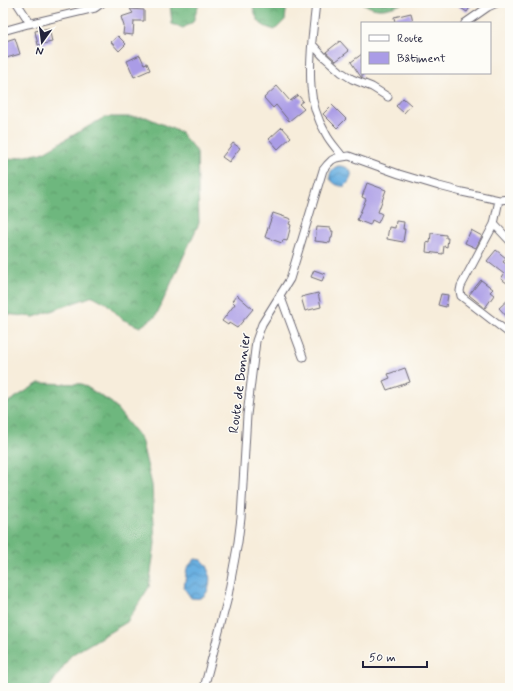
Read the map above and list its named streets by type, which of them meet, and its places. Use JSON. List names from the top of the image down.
{
  "streets": {
    "street": ["Route de Bonnier"]
  },
  "legend": ["Route", "Bâtiment"],
  "scale_bar": "50 m",
  "north": "bottom"
}
